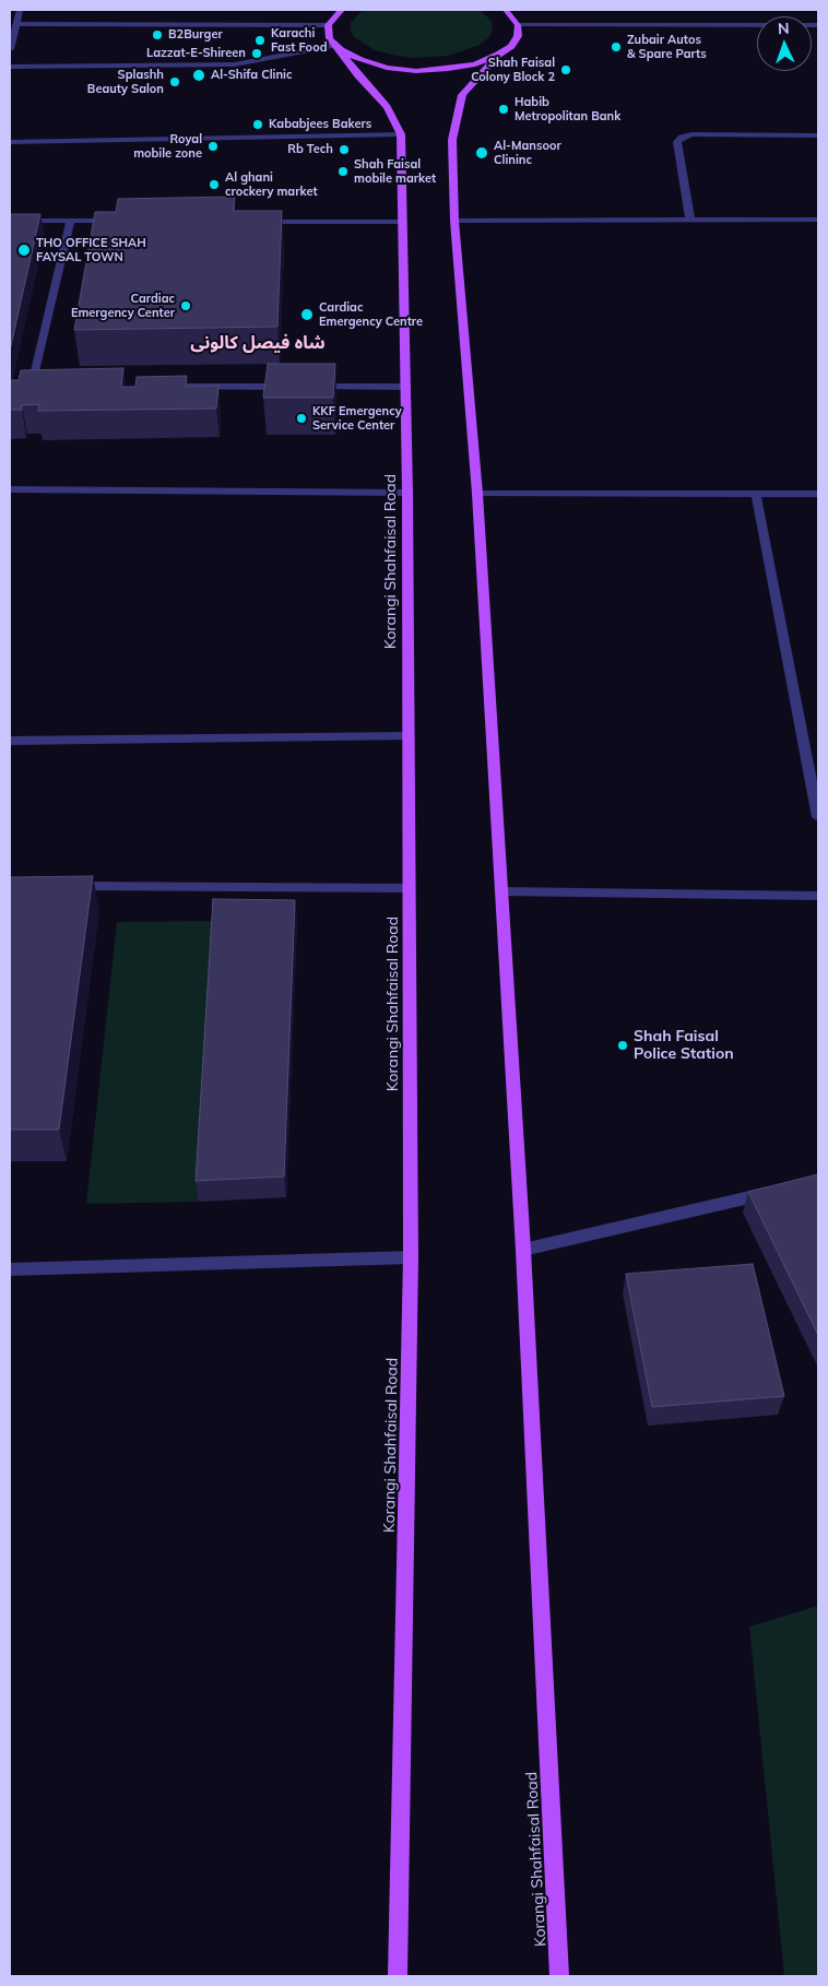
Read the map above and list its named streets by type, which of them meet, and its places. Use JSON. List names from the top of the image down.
{
  "streets": {
    "main road": ["Korangi Shahfaisal Road"]
  },
  "districts": ["شاہ فیصل کالونی"],
  "places": [
    "B2Burger",
    "Karachi Fast Food",
    "Zubair Autos & Spare Parts",
    "Lazzat-E-Shireen",
    "Shah Faisal Colony Block 2",
    "Al-Shifa Clinic",
    "Splashh Beauty Salon",
    "Habib Metropolitan Bank",
    "Kababjees Bakers",
    "Royal mobile zone",
    "Rb Tech",
    "Al-Mansoor Clininc",
    "Shah Faisal mobile market",
    "Al ghani crockery market",
    "THO OFFICE SHAH FAYSAL TOWN",
    "Cardiac Emergency Center",
    "Cardiac Emergency Centre",
    "KKF Emergency Service Center",
    "Shah Faisal Police Station"
  ],
  "north": "top"
}
